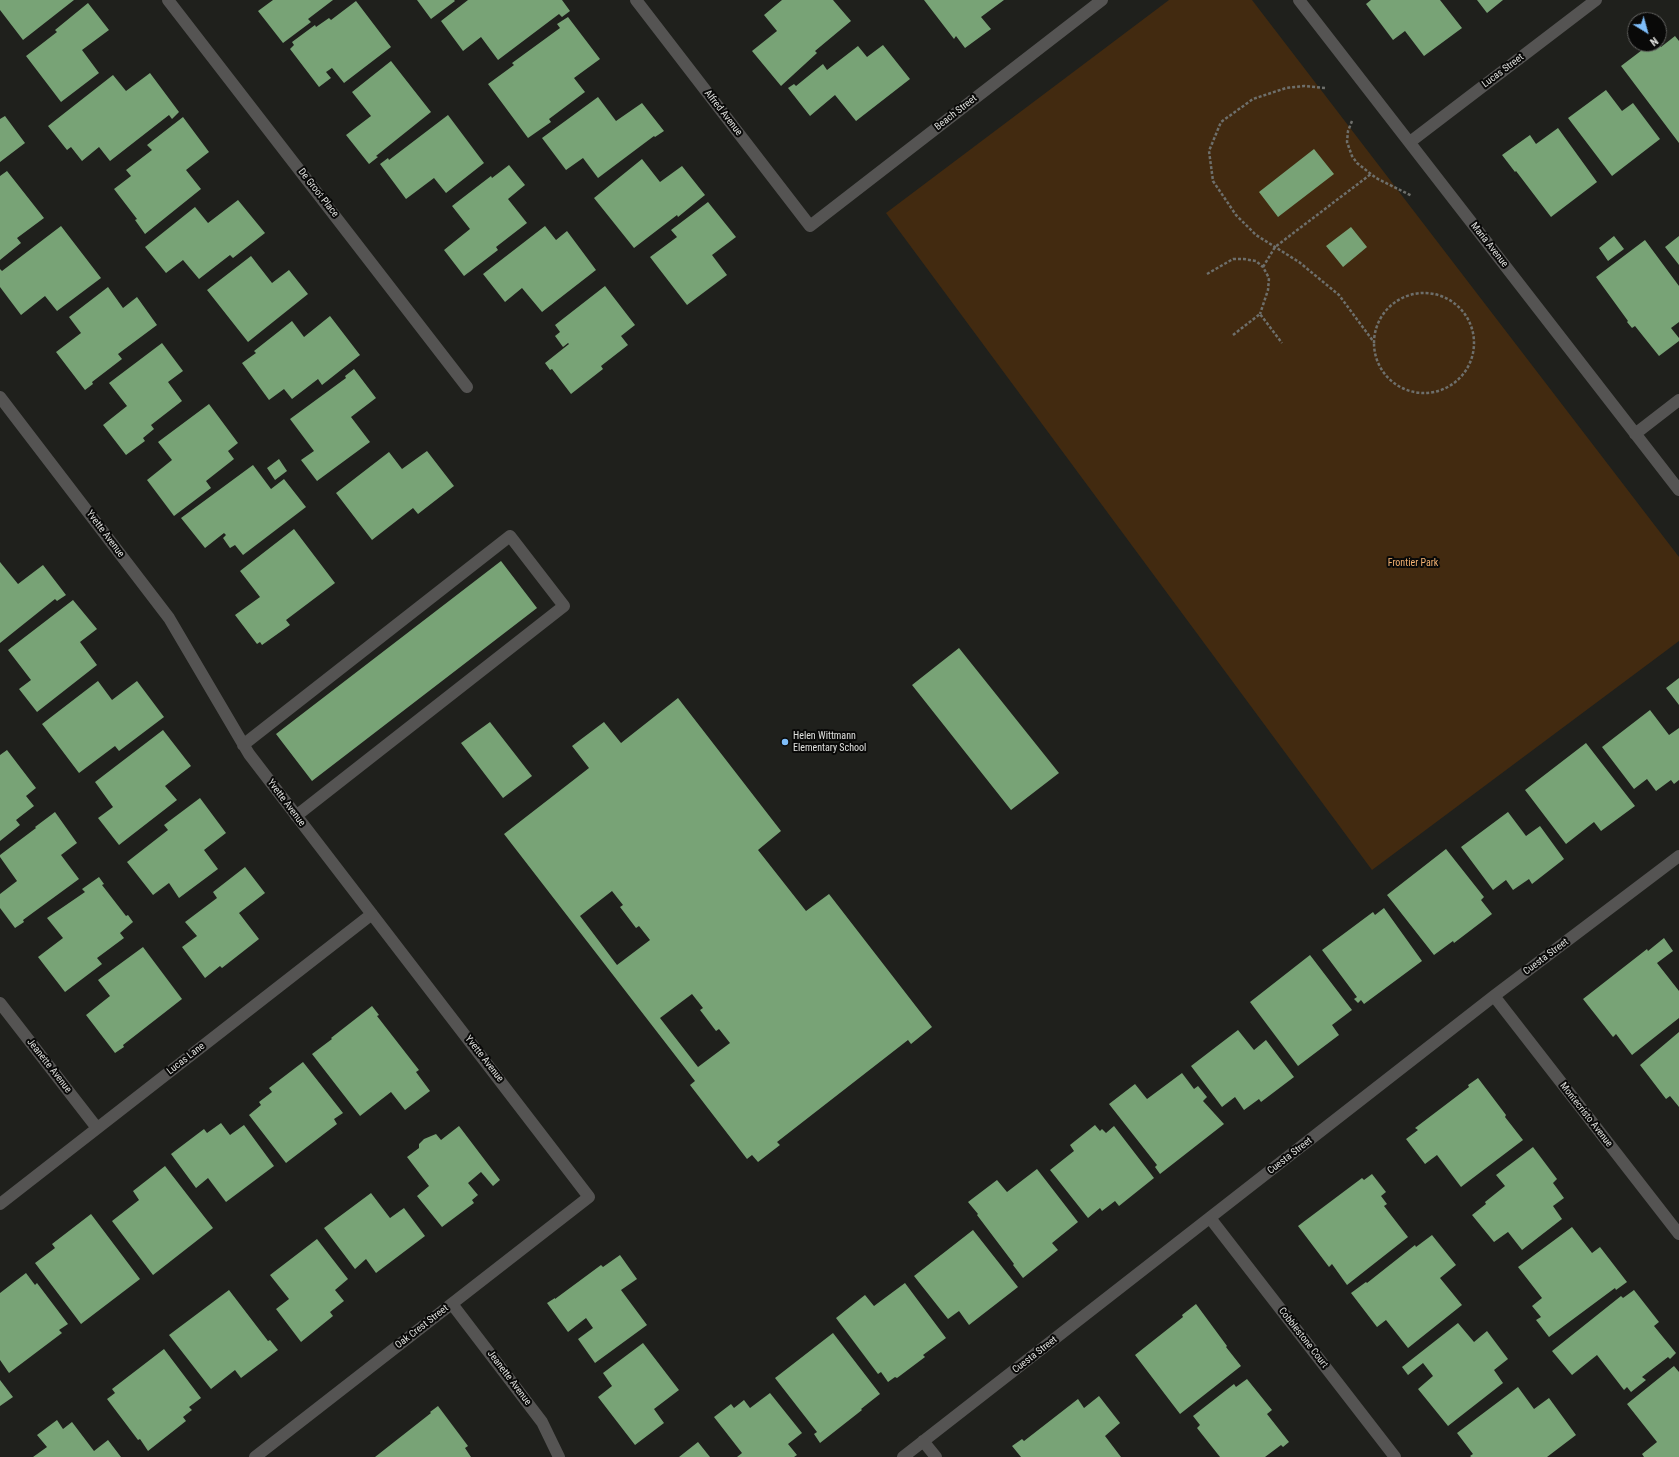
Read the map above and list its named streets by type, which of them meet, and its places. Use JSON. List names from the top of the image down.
{
  "streets": {
    "street": [
      "Lucas Street",
      "Alfred Avenue",
      "Beach Street",
      "De Groot Place",
      "Maria Avenue",
      "Yvette Avenue",
      "Cuesta Street",
      "Lucas Lane",
      "Jeanette Avenue",
      "Montecristo Avenue",
      "Oak Crest Street",
      "Cobblestone Court"
    ]
  },
  "crossings": [
    ["Lucas Street", "Maria Avenue"],
    ["Alfred Avenue", "Beach Street"],
    ["Yvette Avenue", "Lucas Lane"],
    ["Yvette Avenue", "Oak Crest Street"],
    ["Cuesta Street", "Montecristo Avenue"],
    ["Cuesta Street", "Cobblestone Court"],
    ["Lucas Lane", "Jeanette Avenue"],
    ["Jeanette Avenue", "Oak Crest Street"]
  ],
  "parks": ["Frontier Park"],
  "places": ["Helen Wittmann Elementary School"],
  "north": "bottom right"
}
